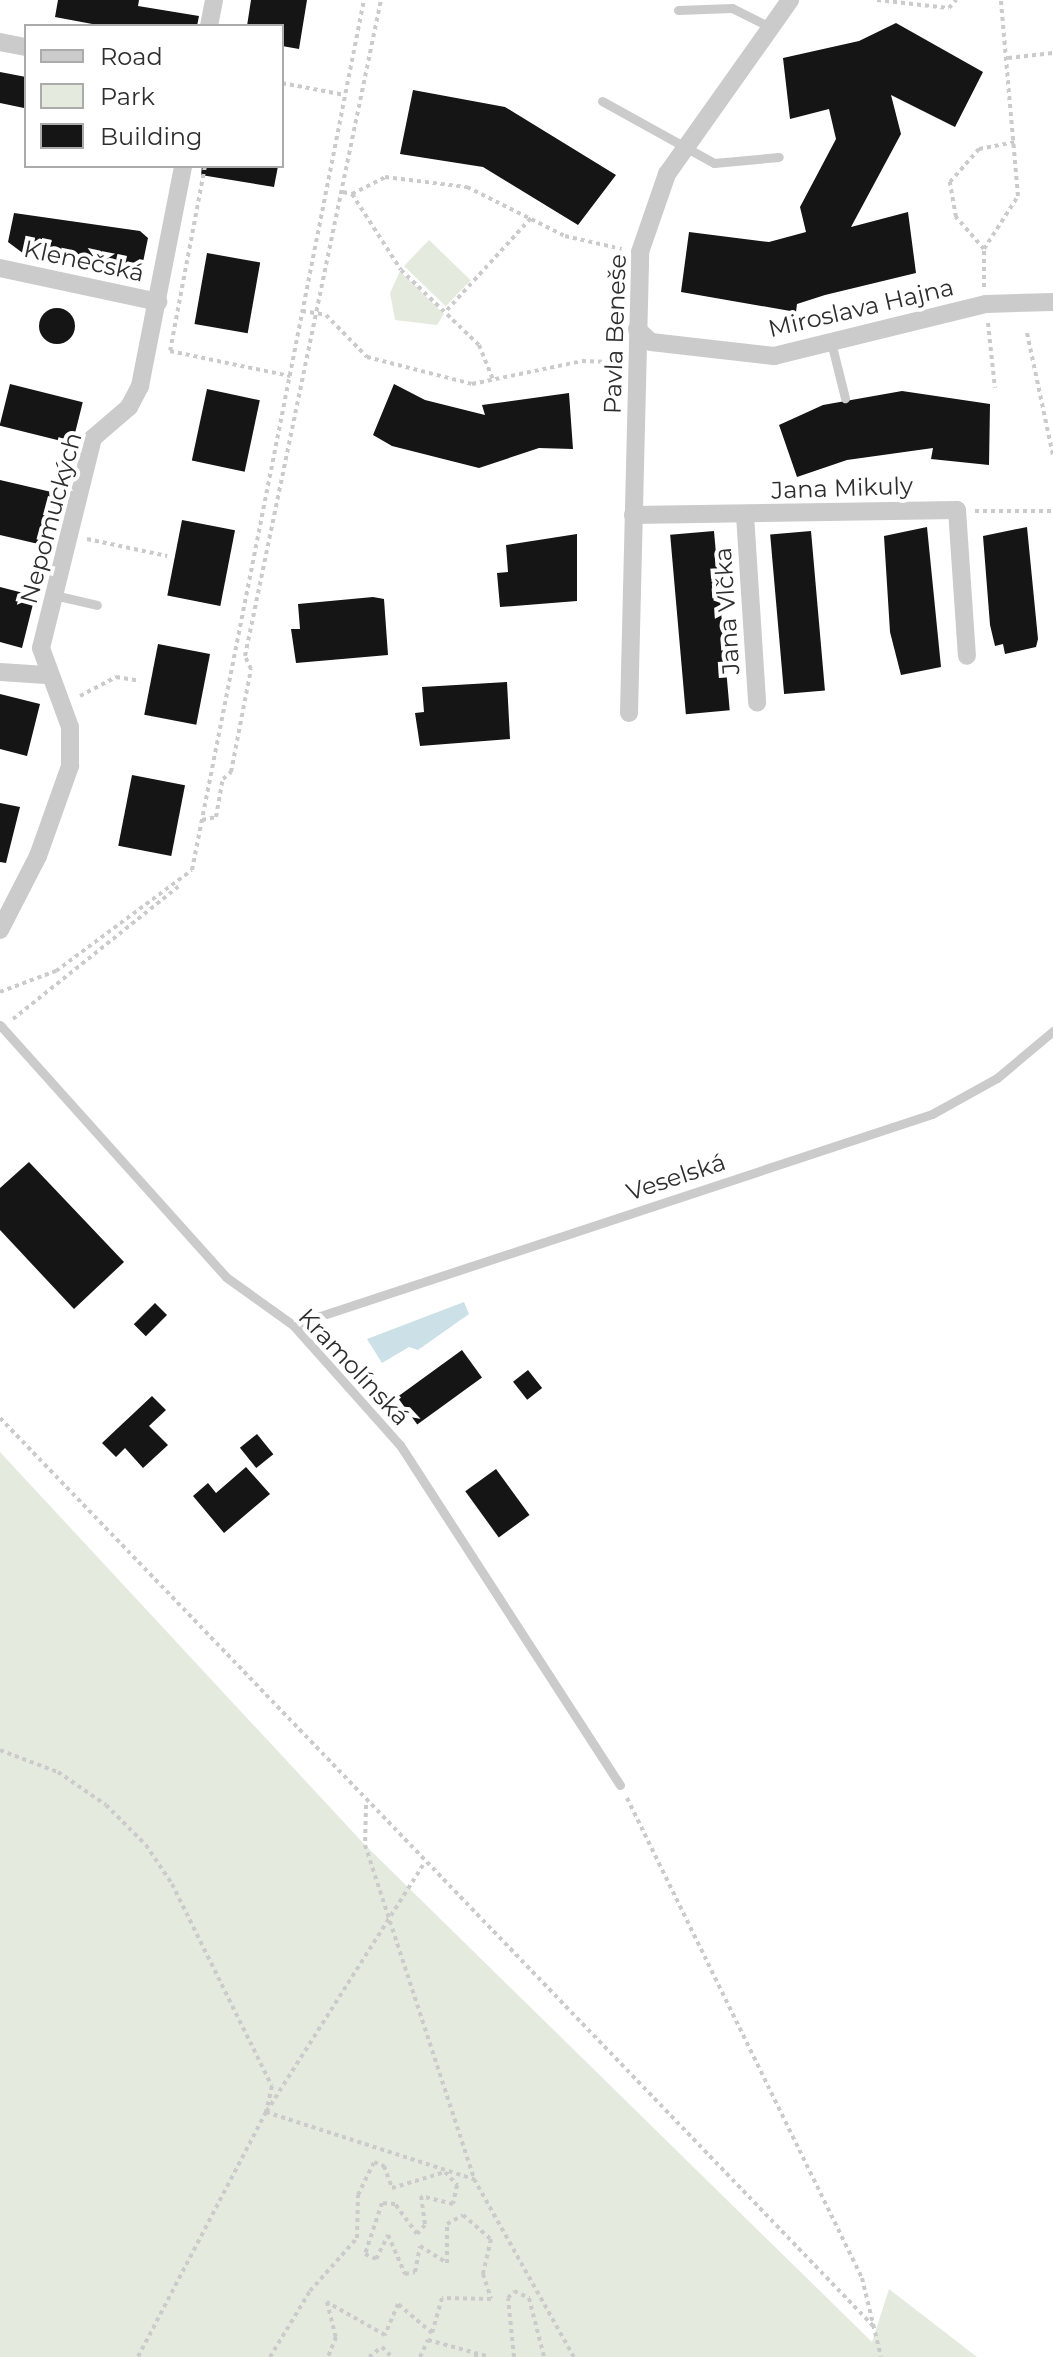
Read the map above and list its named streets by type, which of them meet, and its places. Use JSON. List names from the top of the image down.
{
  "streets": {
    "street": [
      "Klenečská",
      "Miroslava Hajna",
      "Pavla Beneše",
      "Jana Mikuly",
      "Nepomuckých",
      "Jana Vlčka"
    ],
    "lane": ["Veselská", "Kramolínská"]
  },
  "crossings": [
    ["Klenečská", "Nepomuckých"],
    ["Miroslava Hajna", "Pavla Beneše"],
    ["Pavla Beneše", "Jana Mikuly"],
    ["Jana Mikuly", "Jana Vlčka"],
    ["Veselská", "Kramolínská"]
  ],
  "legend": ["Road", "Park", "Building"]
}
